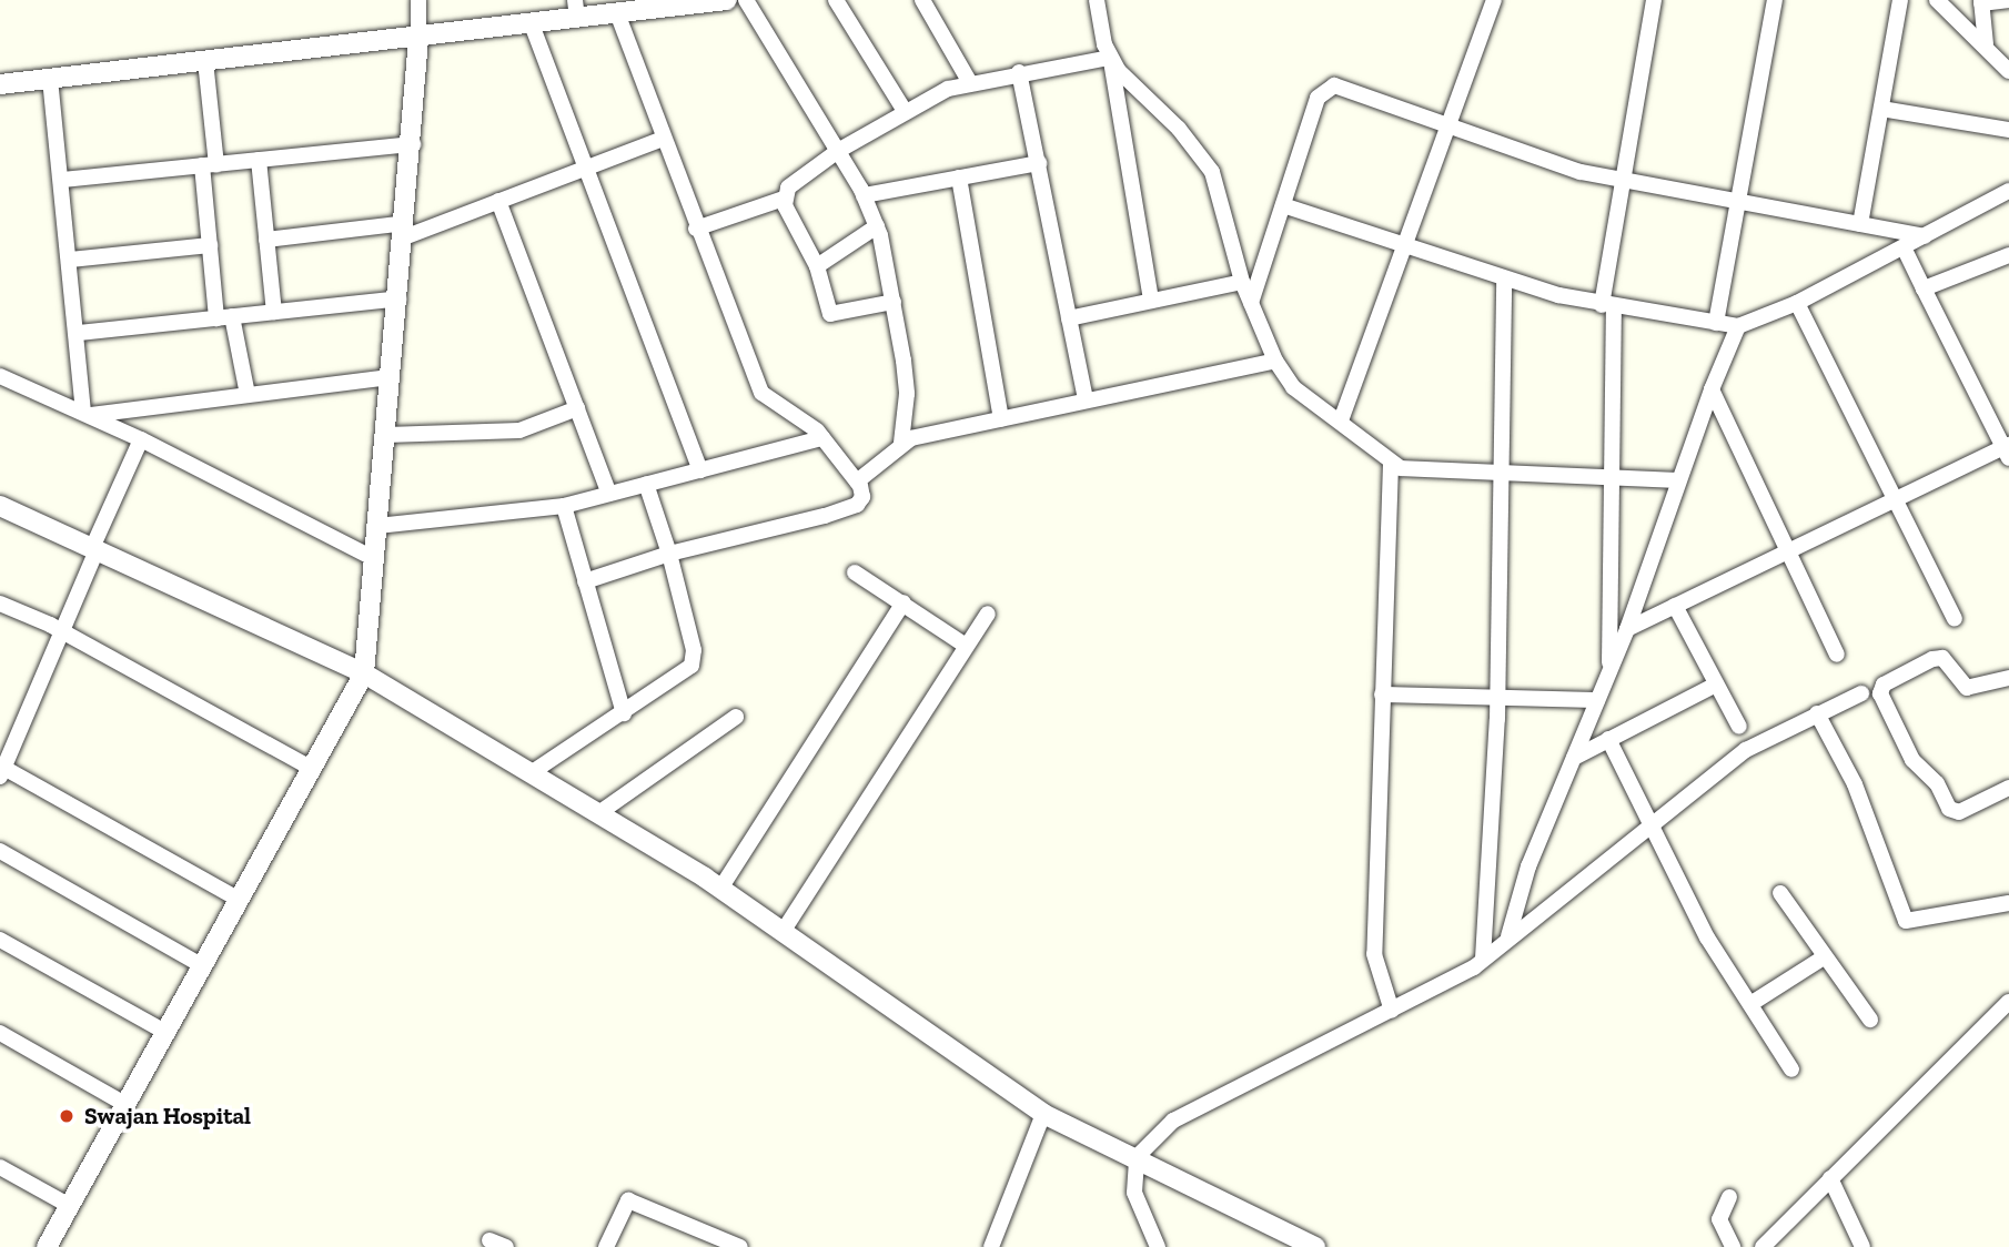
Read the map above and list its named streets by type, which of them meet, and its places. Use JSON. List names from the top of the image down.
{
  "places": ["Swajan Hospital"]
}
